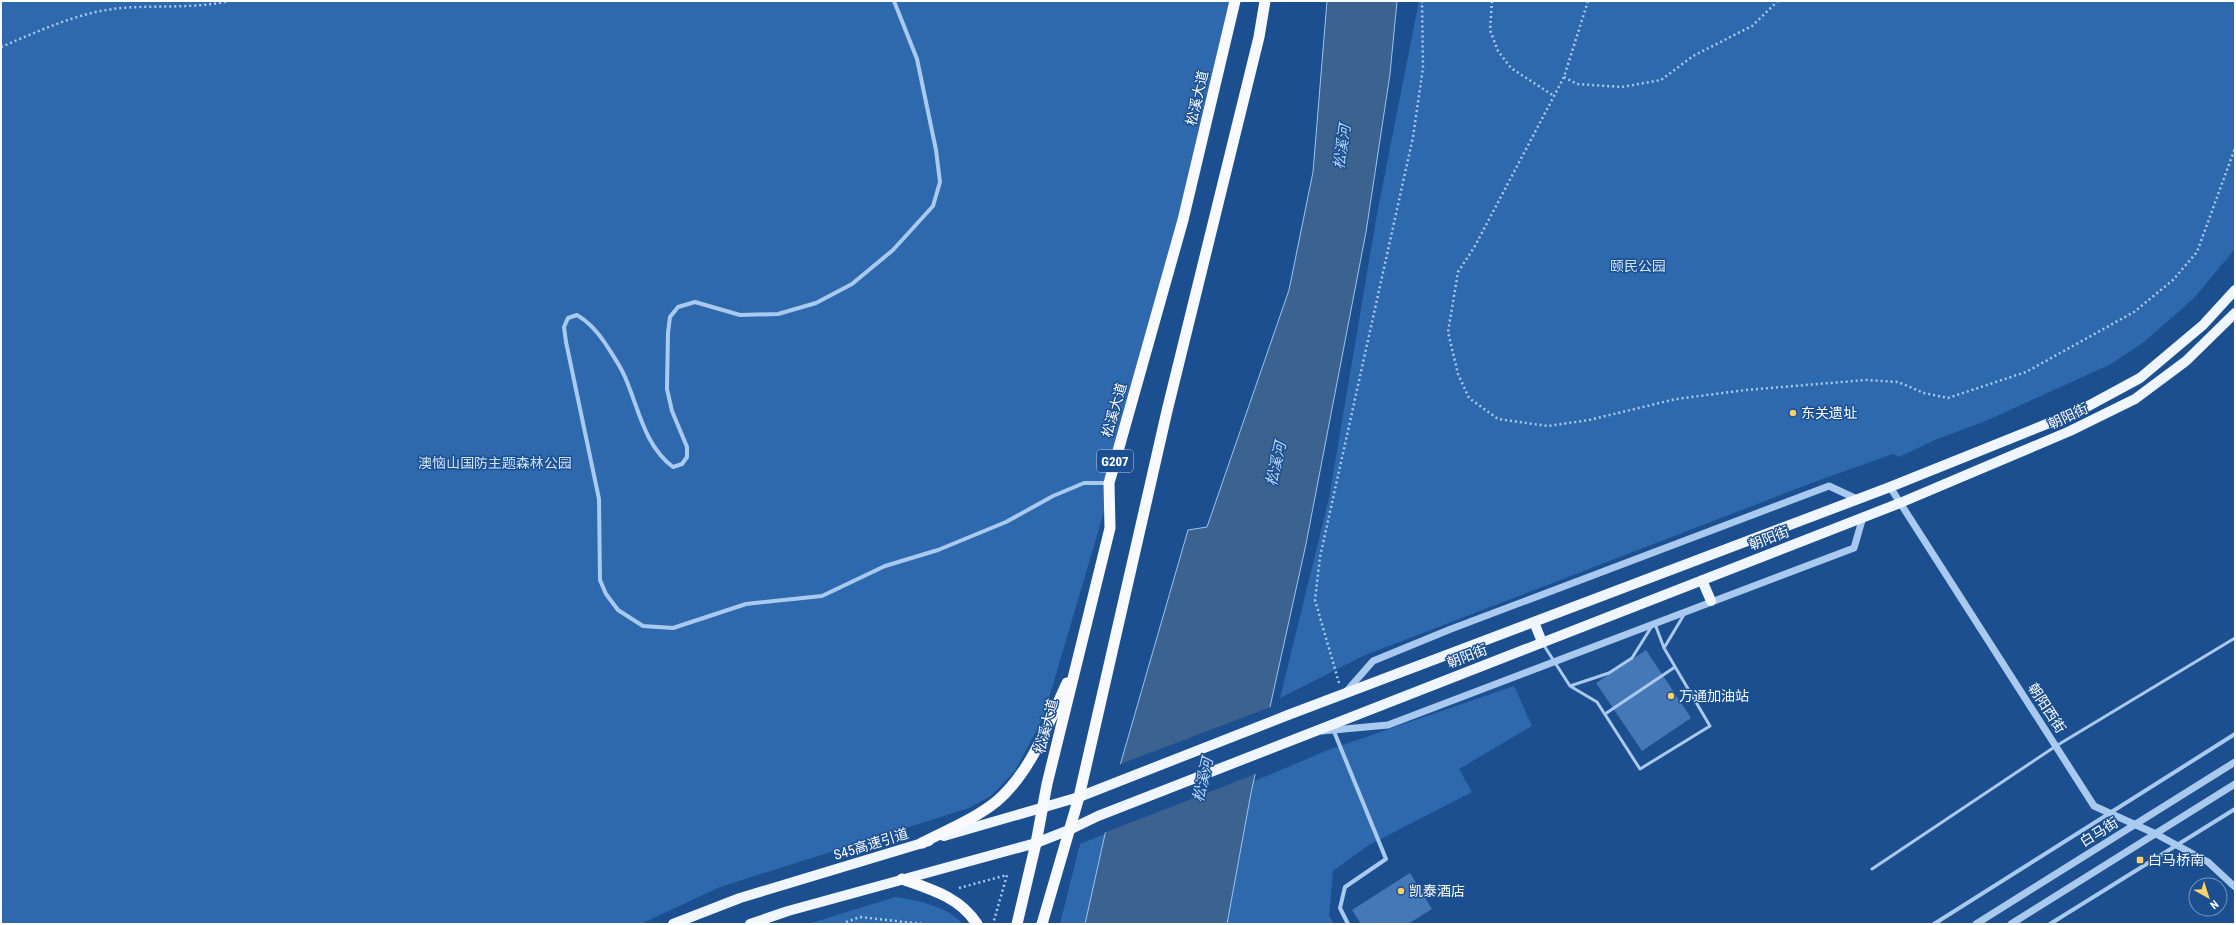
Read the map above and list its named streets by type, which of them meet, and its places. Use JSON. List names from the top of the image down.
{
  "streets": {
    "highway": ["松溪大道", "G207"],
    "main road": ["朝阳街", "S45高速引道"],
    "street": ["朝阳西街", "白马街"]
  },
  "crossings": [
    ["松溪大道", "S45高速引道"],
    ["朝阳街", "G207"],
    ["朝阳街", "朝阳西街"],
    ["朝阳街", "S45高速引道"],
    ["G207", "S45高速引道"],
    ["朝阳西街", "白马街"]
  ],
  "water": ["松溪河"],
  "parks": ["颐民公园", "澳恼山国防主题森林公园"],
  "places": {
    "other": ["东关遗址", "万通加油站", "凯泰酒店"],
    "transit": ["白马桥南"]
  },
  "north": "bottom right"
}
